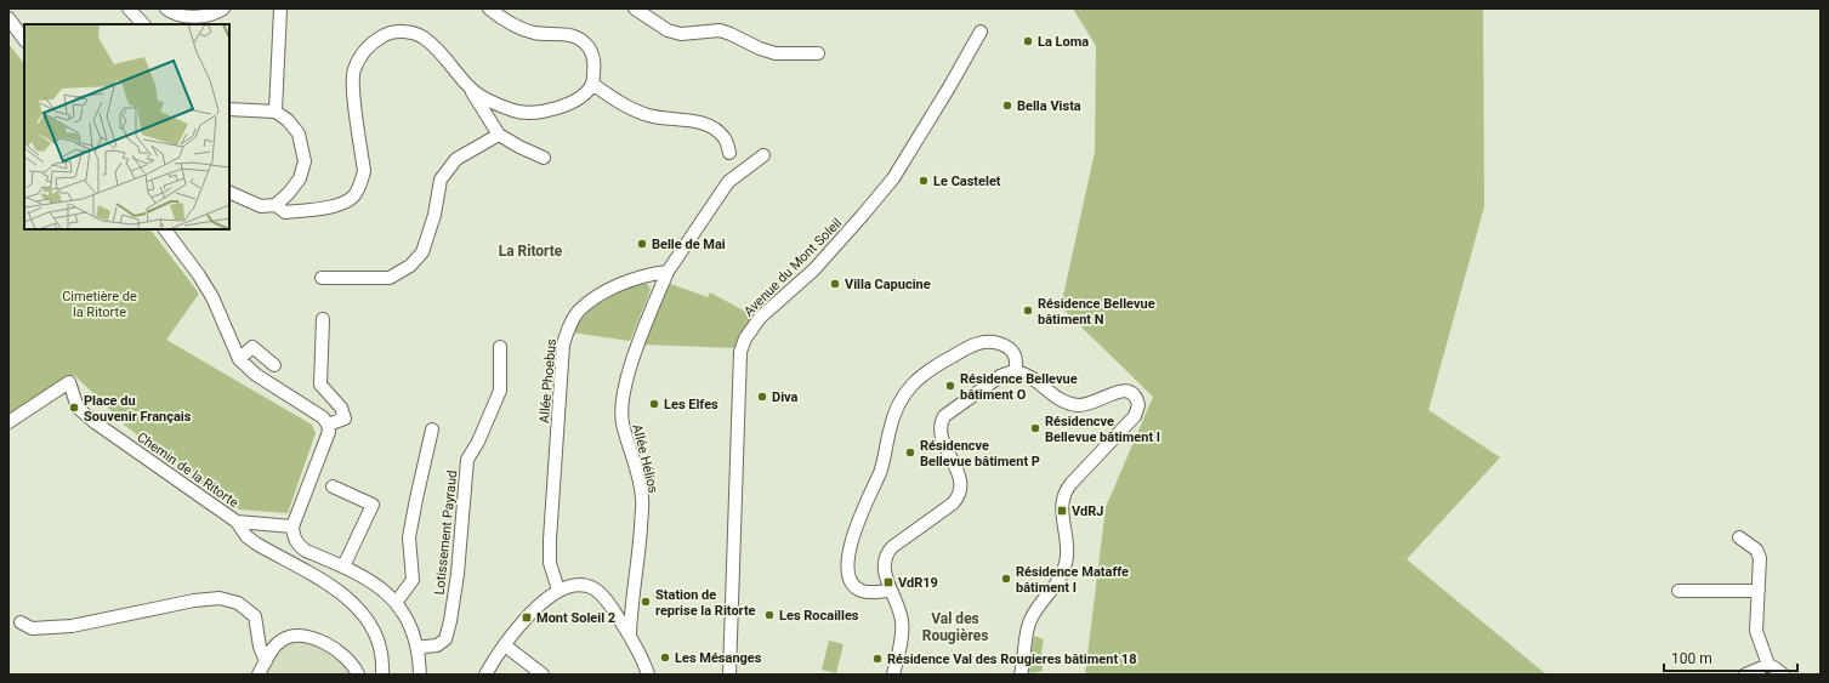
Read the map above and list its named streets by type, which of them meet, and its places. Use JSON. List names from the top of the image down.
{
  "streets": {
    "street": [
      "Avenue du Mont Soleil",
      "Allée Phoebus",
      "Allée Hélios",
      "Chemin de la Ritorte",
      "Lotissement Payraud"
    ]
  },
  "crossings": [
    ["Allée Phoebus", "Allée Hélios"]
  ],
  "districts": ["La Ritorte", "Val des Rougières"],
  "parks": ["Cimetière de la Ritorte"],
  "places": {
    "other": [
      "La Loma",
      "Bella Vista",
      "Le Castelet",
      "Belle de Mai",
      "Villa Capucine",
      "Résidence Bellevue bâtiment N",
      "Résidence Bellevue bâtiment O",
      "Diva",
      "Les Elfes",
      "Place du Souvenir Français",
      "Résidencve Bellevue bâtiment I",
      "Résidencve Bellevue bâtiment P",
      "Résidence Mataffe bâtiment I",
      "Station de reprise la Ritorte",
      "Les Rocailles",
      "Les Mésanges",
      "Résidence Val des Rougieres bâtiment 18"
    ],
    "transit": ["VdRJ", "VdR19", "Mont Soleil 2"]
  },
  "scale_bar": "100 m"
}
